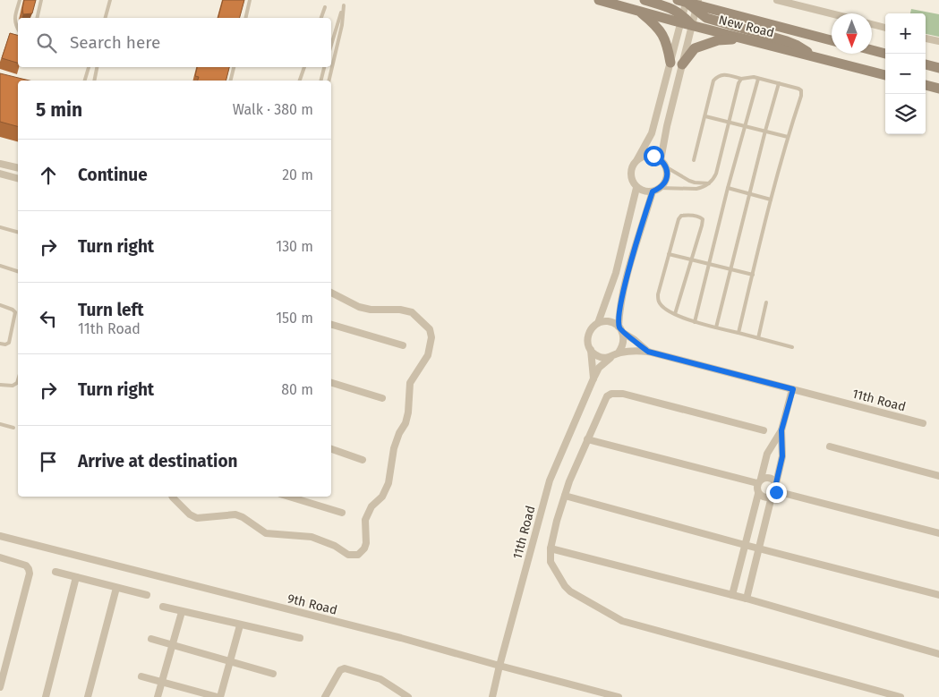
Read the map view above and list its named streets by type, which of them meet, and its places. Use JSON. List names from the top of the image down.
{
  "streets": {
    "main road": ["New Road"],
    "street": ["11th Road", "9th Road"]
  },
  "crossings": [
    ["11th Road", "9th Road"]
  ],
  "north": "bottom",
  "page": {
    "map_buttons": ["+", "−"],
    "search": "Search here",
    "heading": ["5 min", "Walk · 380 m"],
    "list": [
      ["Continue", "20 m"],
      ["Turn right", "130 m"],
      ["Turn left", "11th Road", "150 m"],
      ["Turn right", "80 m"],
      "Arrive at destination"
    ]
  }
}
